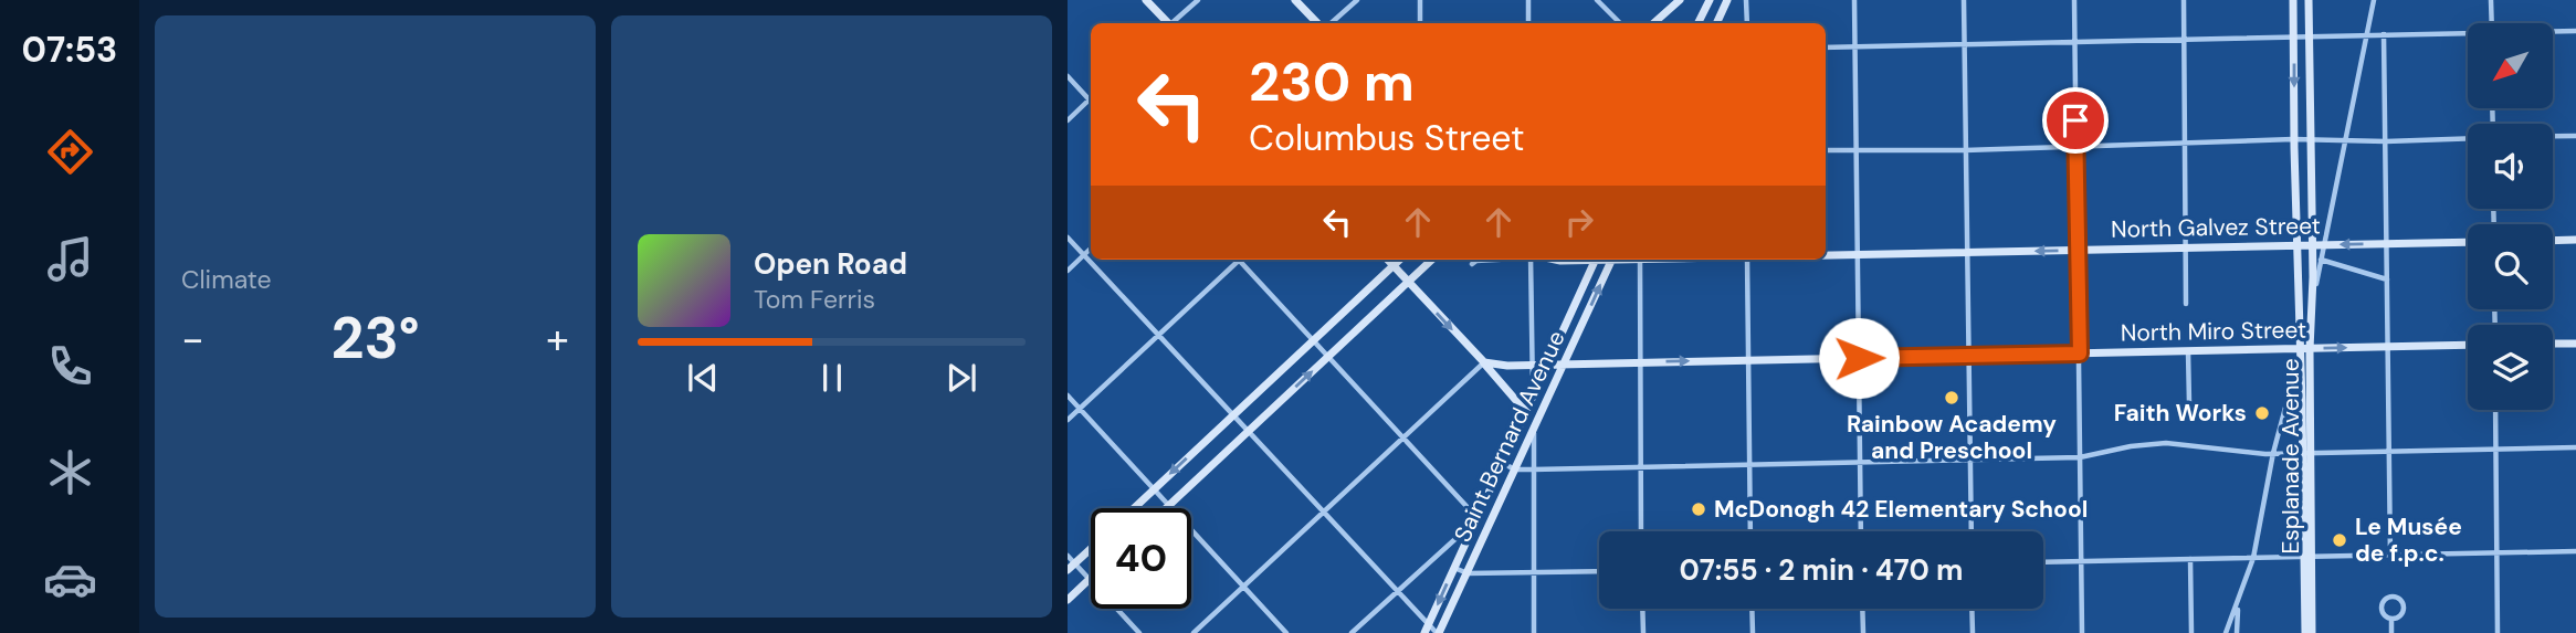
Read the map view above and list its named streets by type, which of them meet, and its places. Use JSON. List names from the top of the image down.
{
  "streets": {
    "street": [
      "North Galvez Street",
      "North Miro Street",
      "Saint Bernard Avenue",
      "Esplanade Avenue"
    ]
  },
  "crossings": [
    ["North Galvez Street", "Esplanade Avenue"],
    ["North Miro Street", "Saint Bernard Avenue"],
    ["North Miro Street", "Esplanade Avenue"]
  ],
  "places": [
    "Rainbow Academy and Preschool",
    "Faith Works",
    "McDonogh 42 Elementary School",
    "Le Musée de f.p.c."
  ],
  "north": "bottom left",
  "page": {
    "tabs": "07:53",
    "tile": "Climate",
    "turn": ["230 m", "Columbus Street"],
    "song": ["Open Road", "Tom Ferris"],
    "heat": ["−", "23°", "+"],
    "limit": "40",
    "trip": "07:55 · 2 min · 470 m"
  }
}
